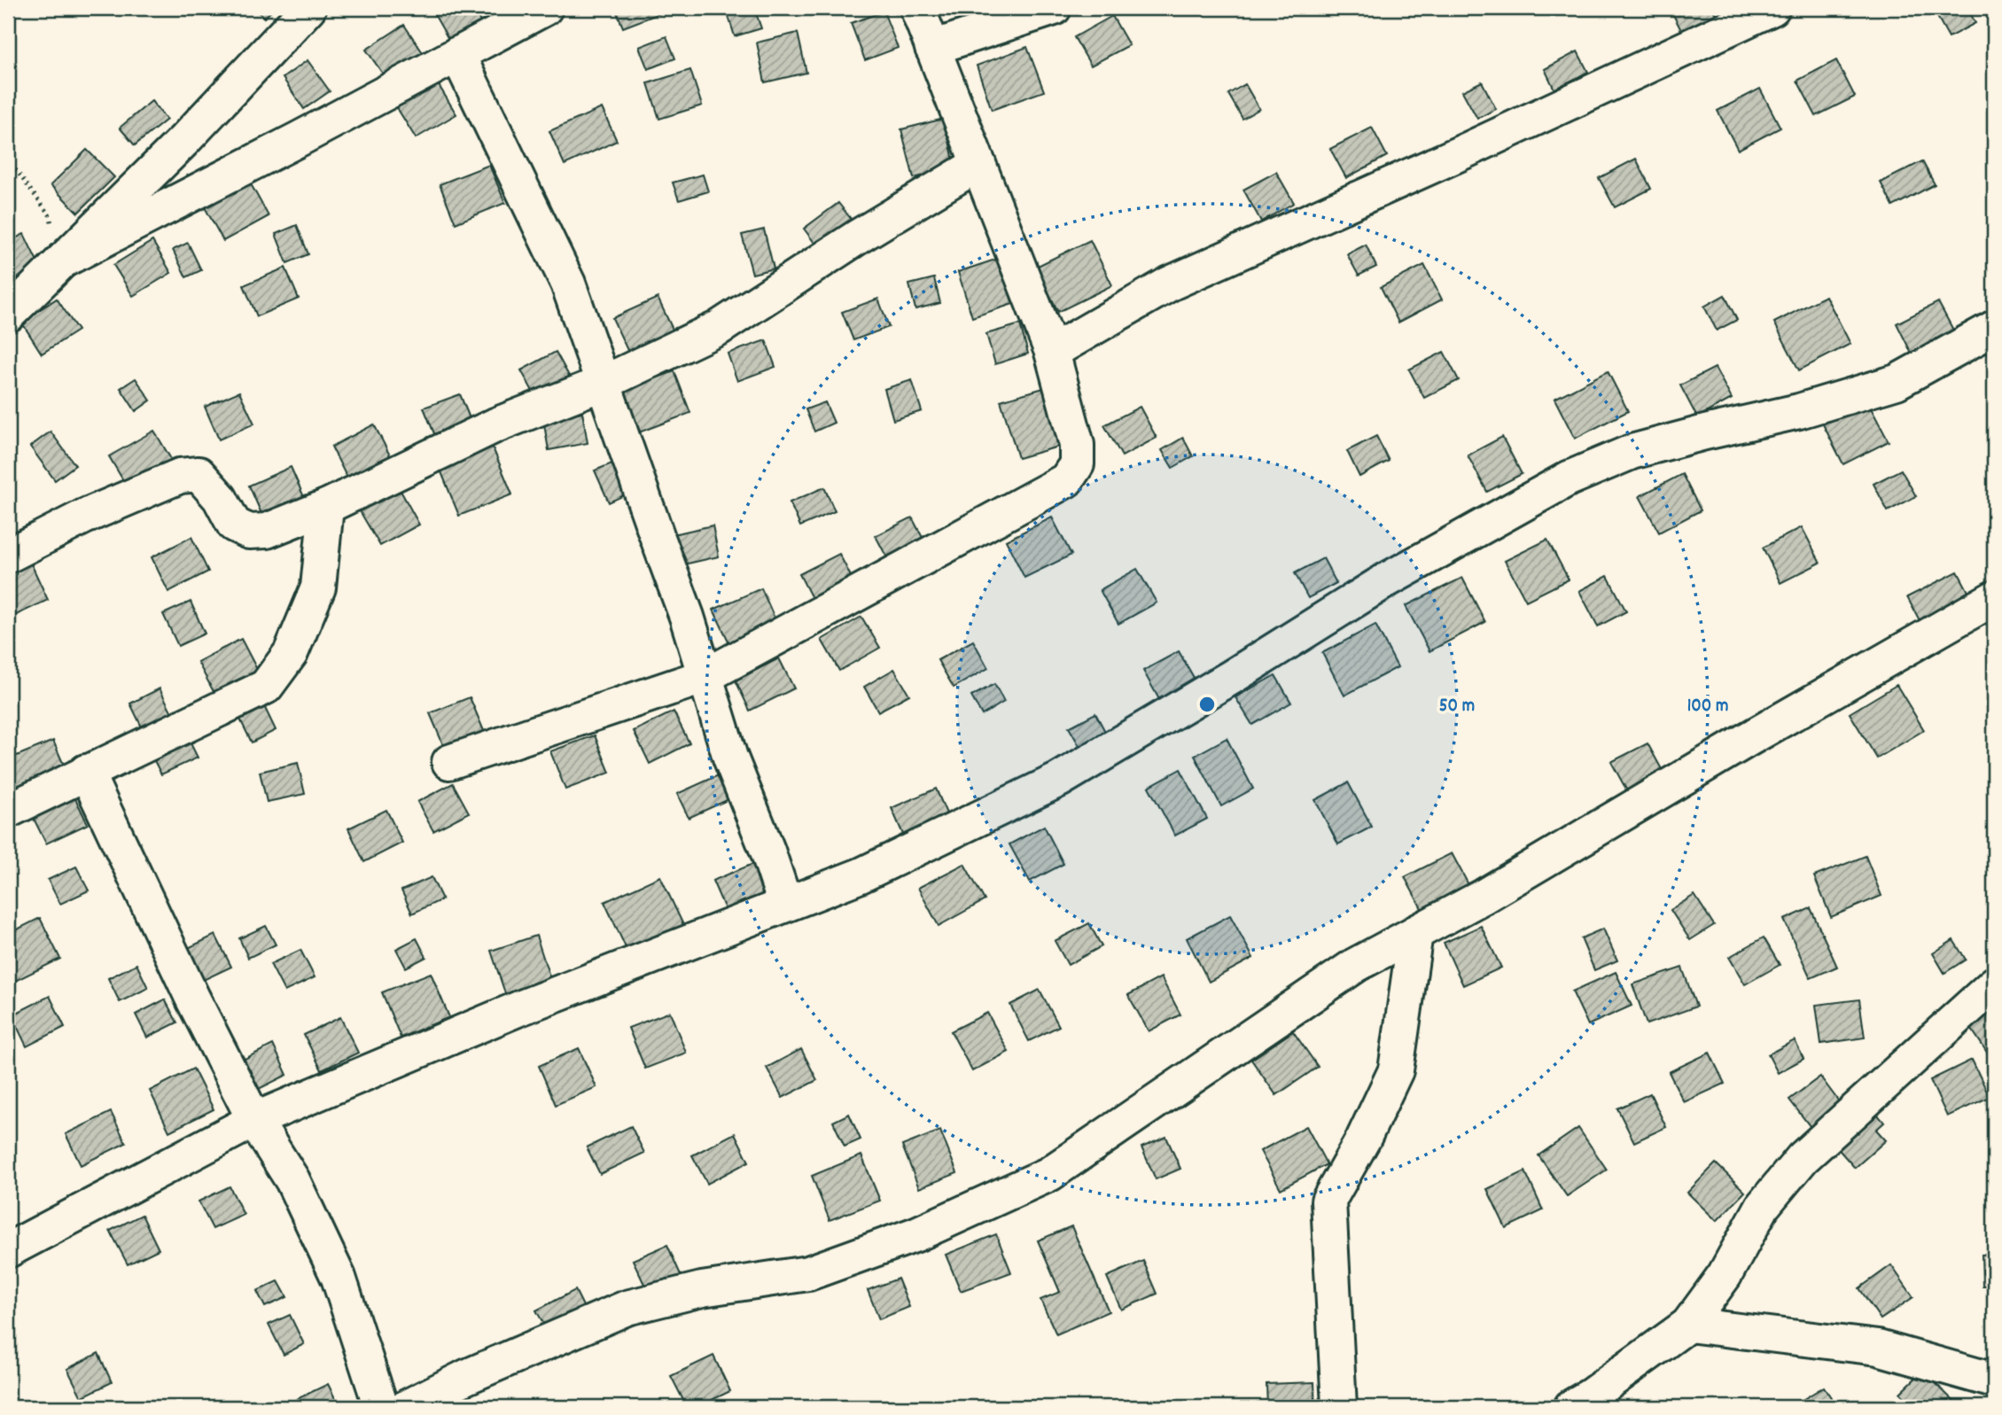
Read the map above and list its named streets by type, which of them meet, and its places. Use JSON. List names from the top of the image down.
{
  "rings": ["50 m", "100 m"]
}
